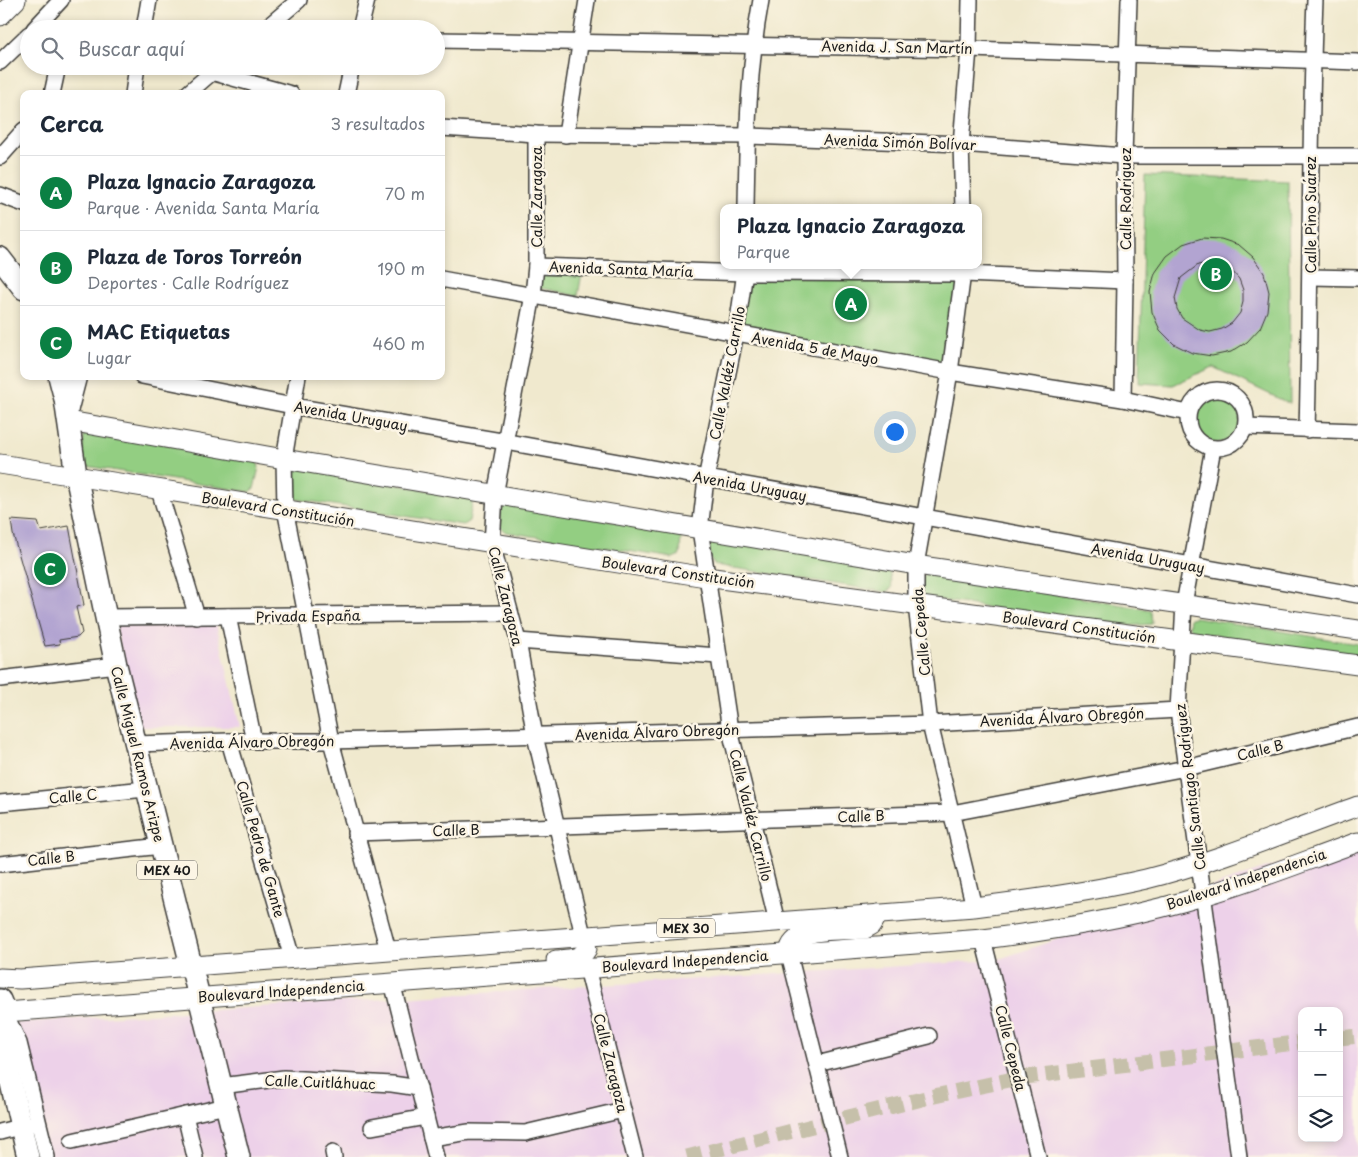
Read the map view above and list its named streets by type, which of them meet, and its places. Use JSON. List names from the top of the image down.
{
  "streets": {
    "highway": ["Calle Miguel Ramos Arizpe", "MEX 40"],
    "main road": ["Boulevard Constitución", "Boulevard Independencia", "MEX 30"],
    "street": [
      "Avenida J. San Martín",
      "Avenida Simón Bolívar",
      "Calle Zaragoza",
      "Calle Rodríguez",
      "Calle Pino Suárez",
      "Avenida Santa María",
      "Avenida 5 de Mayo",
      "Calle Valdéz Carrillo",
      "Avenida Uruguay",
      "Privada España",
      "Calle Cepeda",
      "Avenida Álvaro Obregón",
      "Calle B",
      "Calle Santiago Rodríguez",
      "Calle C",
      "Calle Pedro de Gante",
      "Calle Cuitláhuac"
    ]
  },
  "crossings": [
    ["Avenida J. San Martín", "Calle Rodríguez"],
    ["Avenida J. San Martín", "Calle Pino Suárez"],
    ["Avenida Simón Bolívar", "Calle Zaragoza"],
    ["Avenida Simón Bolívar", "Calle Rodríguez"],
    ["Avenida Simón Bolívar", "Calle Pino Suárez"],
    ["Calle Zaragoza", "Avenida Santa María"],
    ["Calle Zaragoza", "Avenida 5 de Mayo"],
    ["Calle Zaragoza", "Avenida Uruguay"],
    ["Calle Zaragoza", "Boulevard Constitución"],
    ["Calle Zaragoza", "Privada España"],
    ["Calle Zaragoza", "Avenida Álvaro Obregón"],
    ["Calle Zaragoza", "Calle B"],
    ["Calle Zaragoza", "Boulevard Independencia"],
    ["Calle Rodríguez", "Avenida Santa María"],
    ["Calle Rodríguez", "Avenida 5 de Mayo"],
    ["Avenida Santa María", "Calle Valdéz Carrillo"],
    ["Avenida Santa María", "Calle Cepeda"],
    ["Avenida 5 de Mayo", "Calle Valdéz Carrillo"],
    ["Avenida 5 de Mayo", "Calle Cepeda"],
    ["Avenida 5 de Mayo", "Calle Santiago Rodríguez"],
    ["Calle Valdéz Carrillo", "Avenida Uruguay"],
    ["Calle Valdéz Carrillo", "Boulevard Constitución"],
    ["Calle Valdéz Carrillo", "Avenida Álvaro Obregón"],
    ["Calle Valdéz Carrillo", "Calle B"],
    ["Calle Valdéz Carrillo", "Boulevard Independencia"],
    ["Avenida Uruguay", "Calle Cepeda"],
    ["Avenida Uruguay", "Calle Santiago Rodríguez"],
    ["Boulevard Constitución", "Calle Cepeda"],
    ["Boulevard Constitución", "Calle Miguel Ramos Arizpe"],
    ["Boulevard Constitución", "Calle Santiago Rodríguez"],
    ["Privada España", "Calle Miguel Ramos Arizpe"],
    ["Calle Cepeda", "Avenida Álvaro Obregón"],
    ["Calle Cepeda", "Calle B"],
    ["Calle Cepeda", "Boulevard Independencia"],
    ["Avenida Álvaro Obregón", "Calle Miguel Ramos Arizpe"],
    ["Avenida Álvaro Obregón", "Calle Santiago Rodríguez"],
    ["Avenida Álvaro Obregón", "Calle Pedro de Gante"],
    ["Calle B", "Calle Miguel Ramos Arizpe"],
    ["Calle B", "Calle Santiago Rodríguez"],
    ["Calle Miguel Ramos Arizpe", "Calle C"],
    ["Calle Miguel Ramos Arizpe", "Boulevard Independencia"],
    ["Calle Miguel Ramos Arizpe", "Calle Cuitláhuac"],
    ["Calle Santiago Rodríguez", "Boulevard Independencia"],
    ["Calle Pedro de Gante", "Boulevard Independencia"]
  ],
  "page": {
    "search": "Buscar aquí",
    "heading": ["Cerca", "3 resultados"],
    "list": [
      {
        "mark": "A",
        "name": "Plaza Ignacio Zaragoza",
        "note": "Parque · Avenida Santa María",
        "value": "70 m"
      },
      {
        "mark": "B",
        "name": "Plaza de Toros Torreón",
        "note": "Deportes · Calle Rodríguez",
        "value": "190 m"
      },
      {
        "mark": "C",
        "name": "MAC Etiquetas",
        "note": "Lugar",
        "value": "460 m"
      }
    ],
    "popup": ["Plaza Ignacio Zaragoza", "Parque"],
    "pins": ["B", "A", "C"],
    "map_buttons": ["+", "−"]
  }
}
